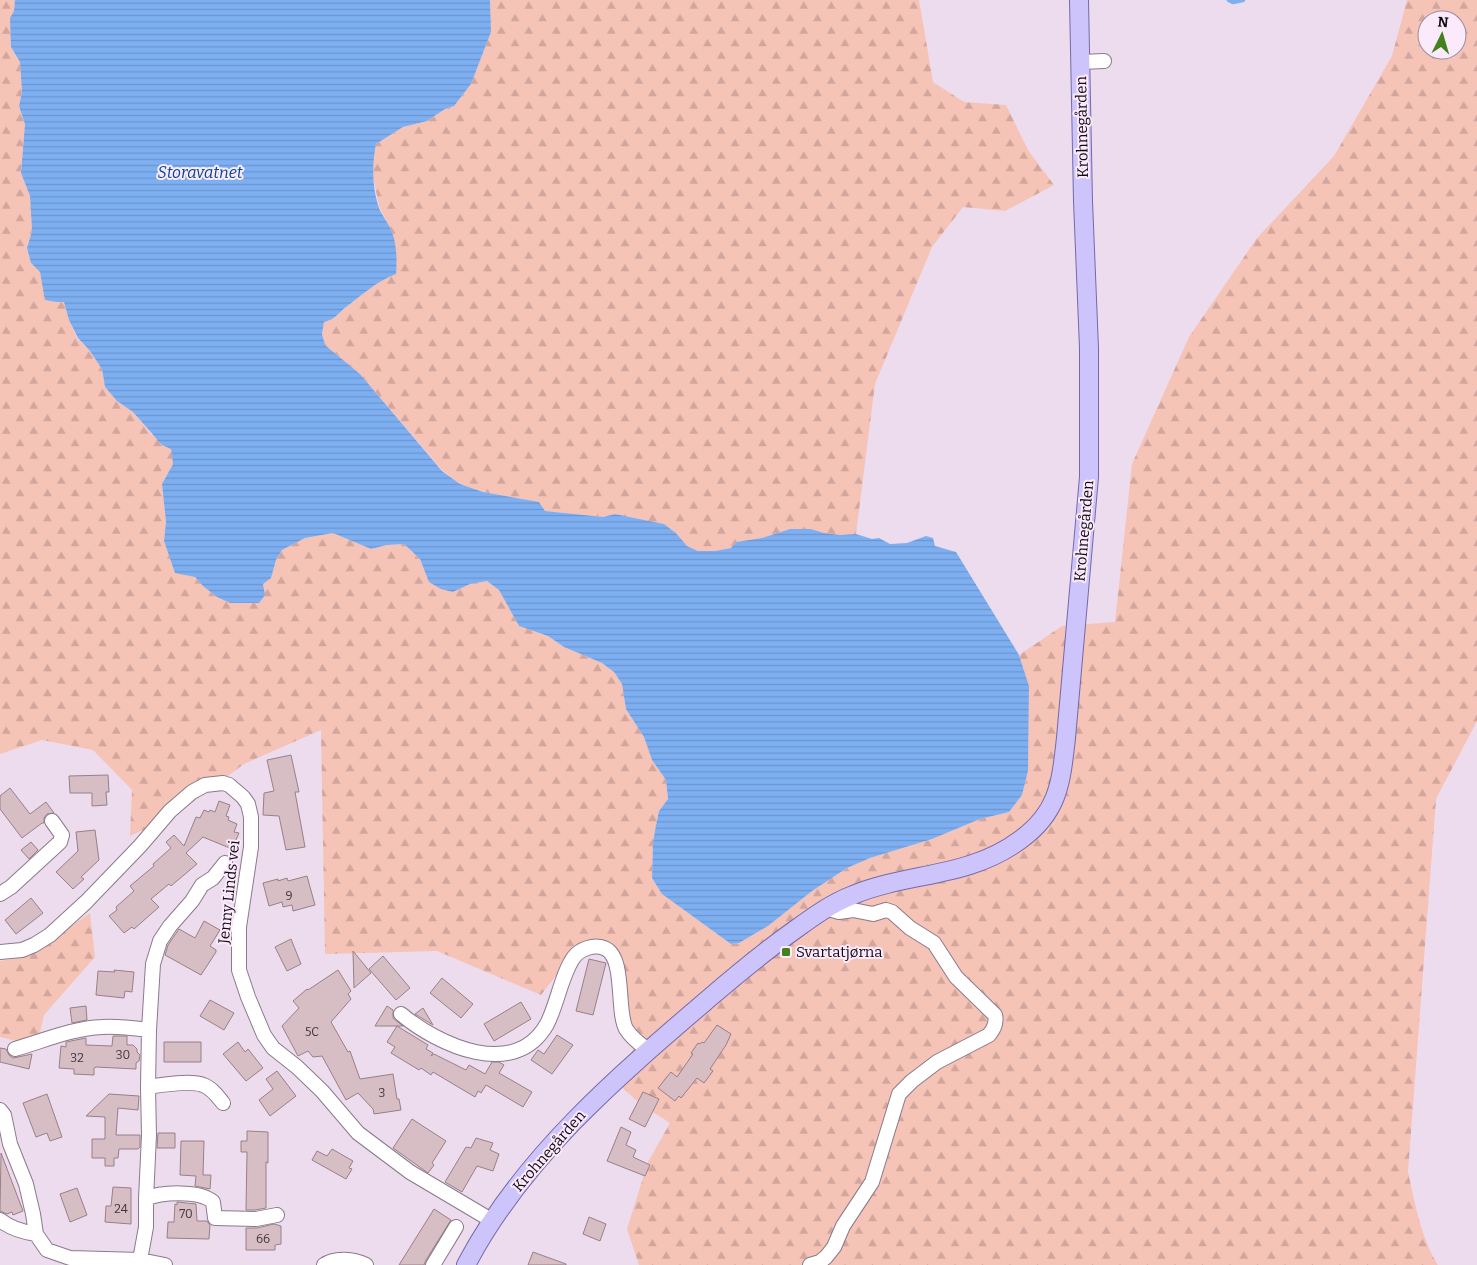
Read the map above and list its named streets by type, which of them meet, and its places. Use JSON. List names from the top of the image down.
{
  "streets": {
    "main road": ["Krohnegården"],
    "street": ["Jenny Linds vei"]
  },
  "crossings": [
    ["Krohnegården", "Jenny Linds vei"]
  ],
  "water": ["Storavatnet"],
  "places": {
    "transit": ["Svartatjørna"]
  },
  "house_numbers": [
    "9",
    "5C",
    "30",
    "32",
    "3",
    "24",
    "70",
    "66"
  ],
  "north": "top"
}
